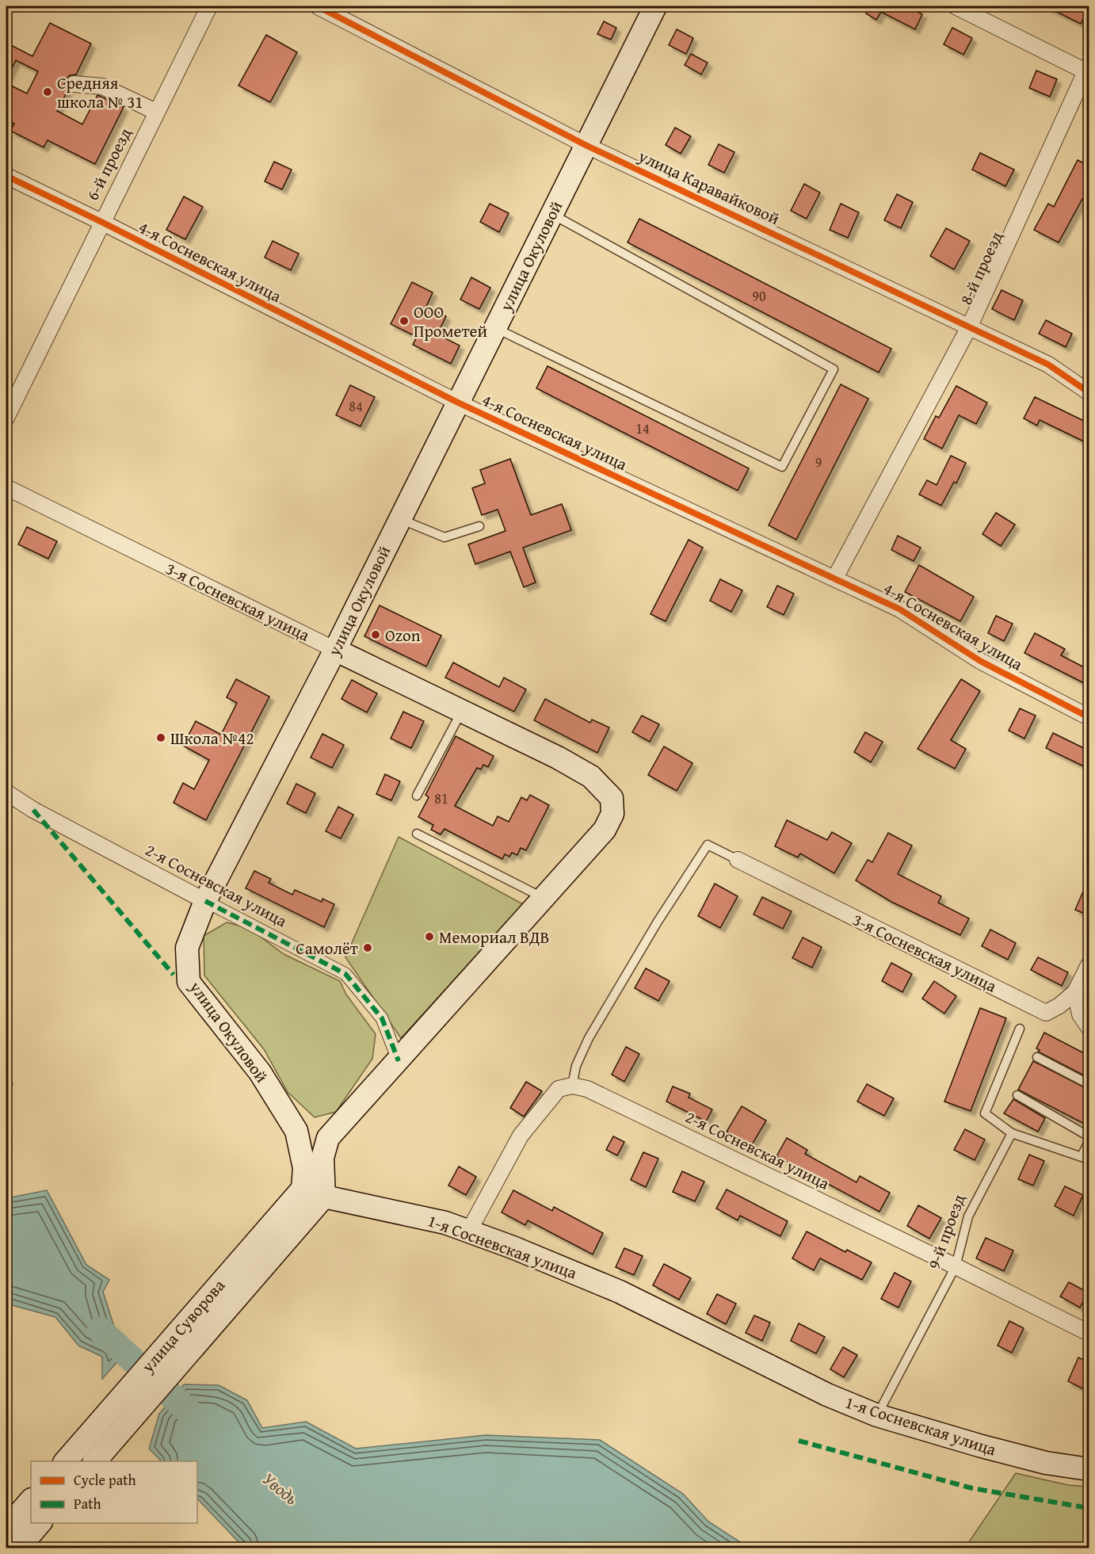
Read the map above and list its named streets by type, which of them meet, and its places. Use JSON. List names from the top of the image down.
{
  "streets": {
    "main road": [
      "улица Окуловой",
      "3-я Сосневская улица",
      "1-я Сосневская улица",
      "улица Суворова"
    ],
    "street": [
      "6-й проезд",
      "улица Каравайковой",
      "4-я Сосневская улица",
      "8-й проезд",
      "2-я Сосневская улица"
    ],
    "lane": ["9-й проезд"]
  },
  "crossings": [
    ["6-й проезд", "4-я Сосневская улица"],
    ["улица Каравайковой", "улица Окуловой"],
    ["улица Каравайковой", "8-й проезд"],
    ["улица Окуловой", "4-я Сосневская улица"],
    ["улица Окуловой", "3-я Сосневская улица"],
    ["улица Окуловой", "2-я Сосневская улица"],
    ["улица Окуловой", "1-я Сосневская улица"],
    ["улица Окуловой", "улица Суворова"],
    ["4-я Сосневская улица", "8-й проезд"],
    ["2-я Сосневская улица", "9-й проезд"],
    ["9-й проезд", "1-я Сосневская улица"],
    ["1-я Сосневская улица", "улица Суворова"]
  ],
  "water": ["Уводь"],
  "places": [
    "Средняя школа № 31",
    "ООО Прометей",
    "Ozon",
    "Школа №42",
    "Мемориал ВДВ",
    "Самолёт"
  ],
  "house_numbers": [
    "90",
    "84",
    "14",
    "9",
    "81"
  ],
  "legend": ["Cycle path", "Path"]
}
